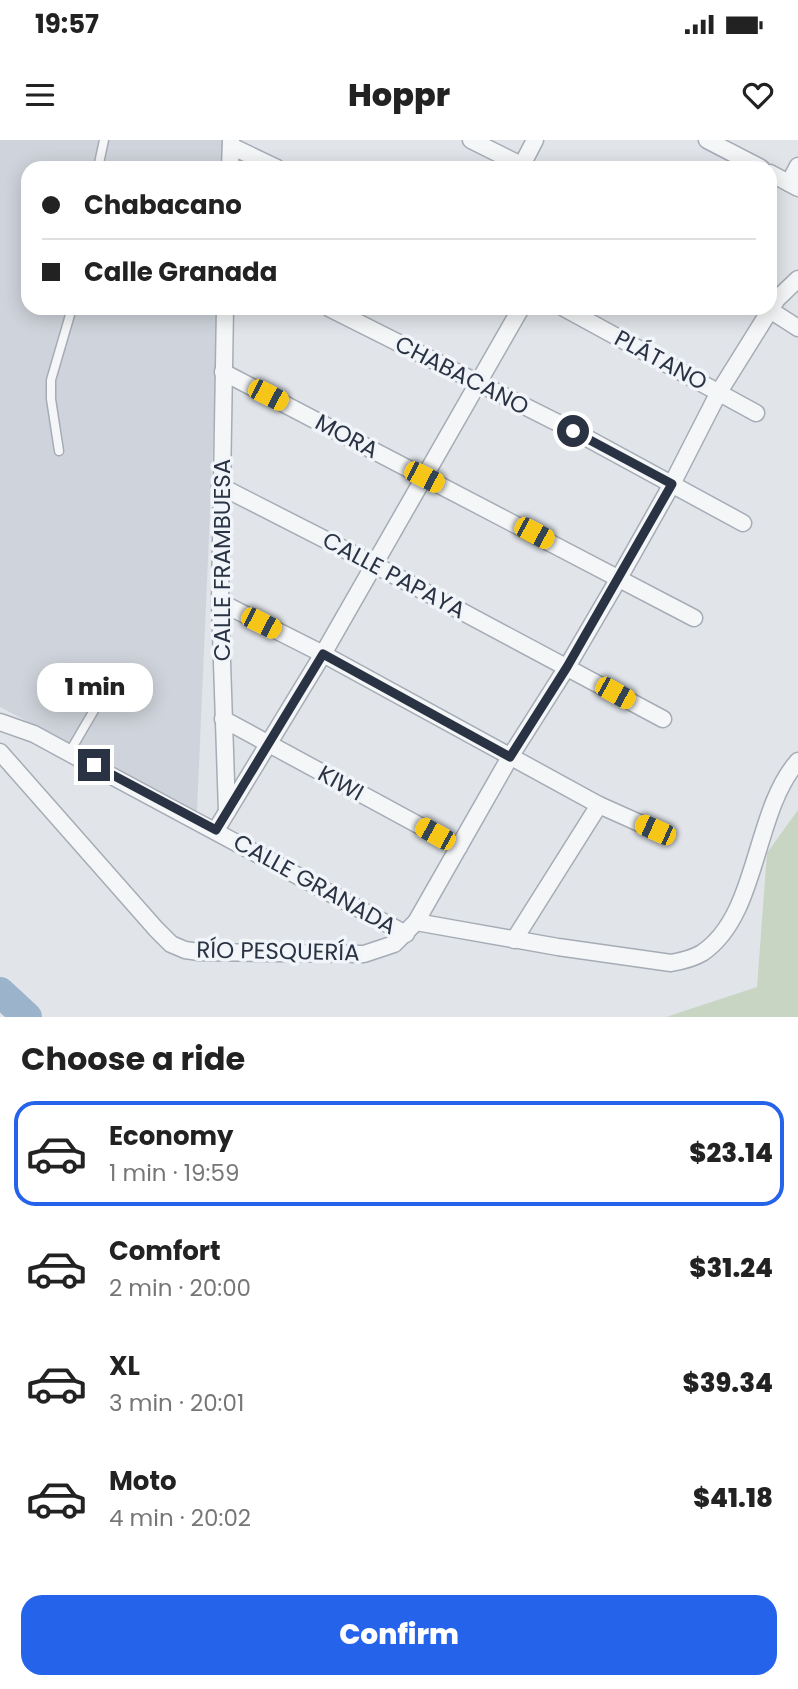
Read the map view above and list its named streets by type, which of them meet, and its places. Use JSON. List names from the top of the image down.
{
  "streets": {
    "street": [
      "PLÁTANO",
      "CHABACANO",
      "MORA",
      "CALLE FRAMBUESA",
      "CALLE PAPAYA",
      "KIWI",
      "CALLE GRANADA",
      "RÍO PESQUERÍA"
    ]
  },
  "crossings": [
    ["MORA", "CALLE FRAMBUESA"],
    ["CALLE FRAMBUESA", "CALLE PAPAYA"],
    ["CALLE FRAMBUESA", "KIWI"],
    ["CALLE GRANADA", "RÍO PESQUERÍA"]
  ],
  "page": {
    "status": "19:57",
    "header": "Hoppr",
    "banner": ["Chabacano", "Calle Granada"],
    "bubble": "1 min",
    "heading": "Choose a ride",
    "list": [
      {
        "name": "Economy",
        "note": "1 min · 19:59",
        "value": "$23.14"
      },
      {
        "name": "Comfort",
        "note": "2 min · 20:00",
        "value": "$31.24"
      },
      {
        "name": "XL",
        "note": "3 min · 20:01",
        "value": "$39.34"
      },
      {
        "name": "Moto",
        "note": "4 min · 20:02",
        "value": "$41.18"
      }
    ],
    "buttons": "Confirm"
  }
}
